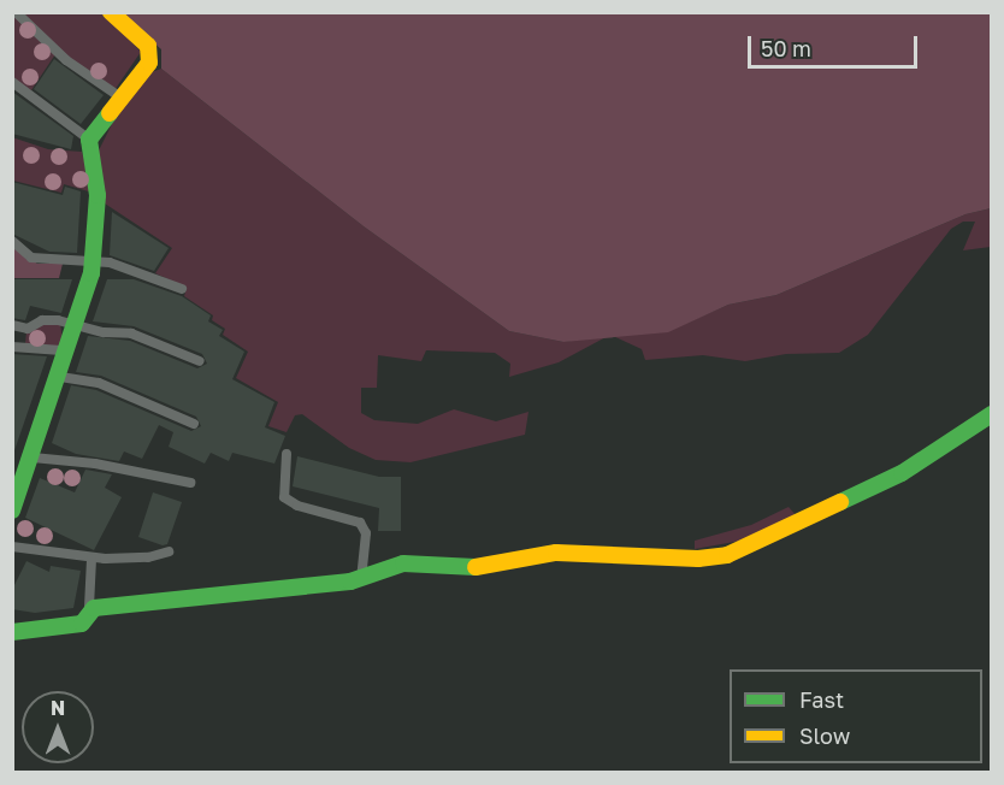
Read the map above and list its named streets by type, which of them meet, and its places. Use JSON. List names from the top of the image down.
{
  "legend": ["Fast", "Slow"],
  "scale_bar": "50 m",
  "north": "top"
}
